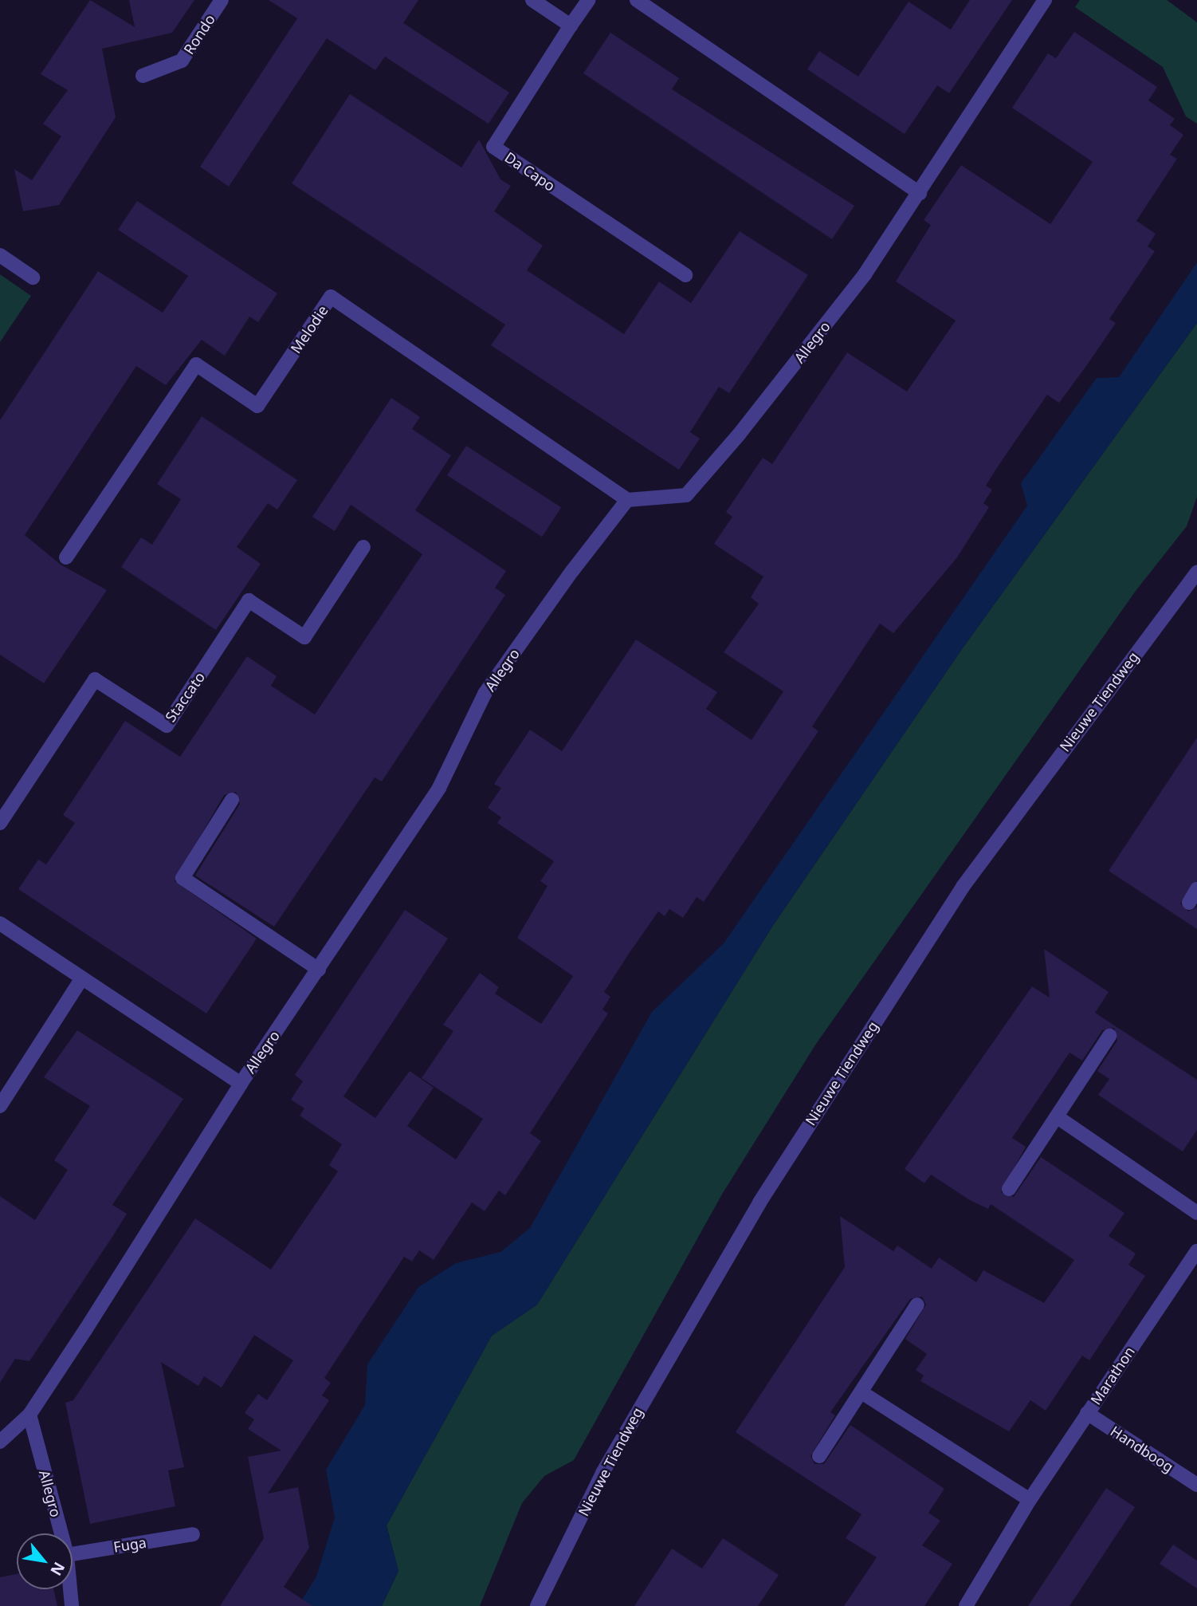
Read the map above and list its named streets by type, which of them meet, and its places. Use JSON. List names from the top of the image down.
{
  "streets": {
    "street": [
      "Rondo",
      "Da Capo",
      "Melodie",
      "Allegro",
      "Staccato",
      "Nieuwe Tiendweg",
      "Marathon",
      "Handboog",
      "Fuga"
    ]
  },
  "crossings": [
    ["Melodie", "Allegro"],
    ["Marathon", "Handboog"]
  ],
  "north": "bottom right"
}
